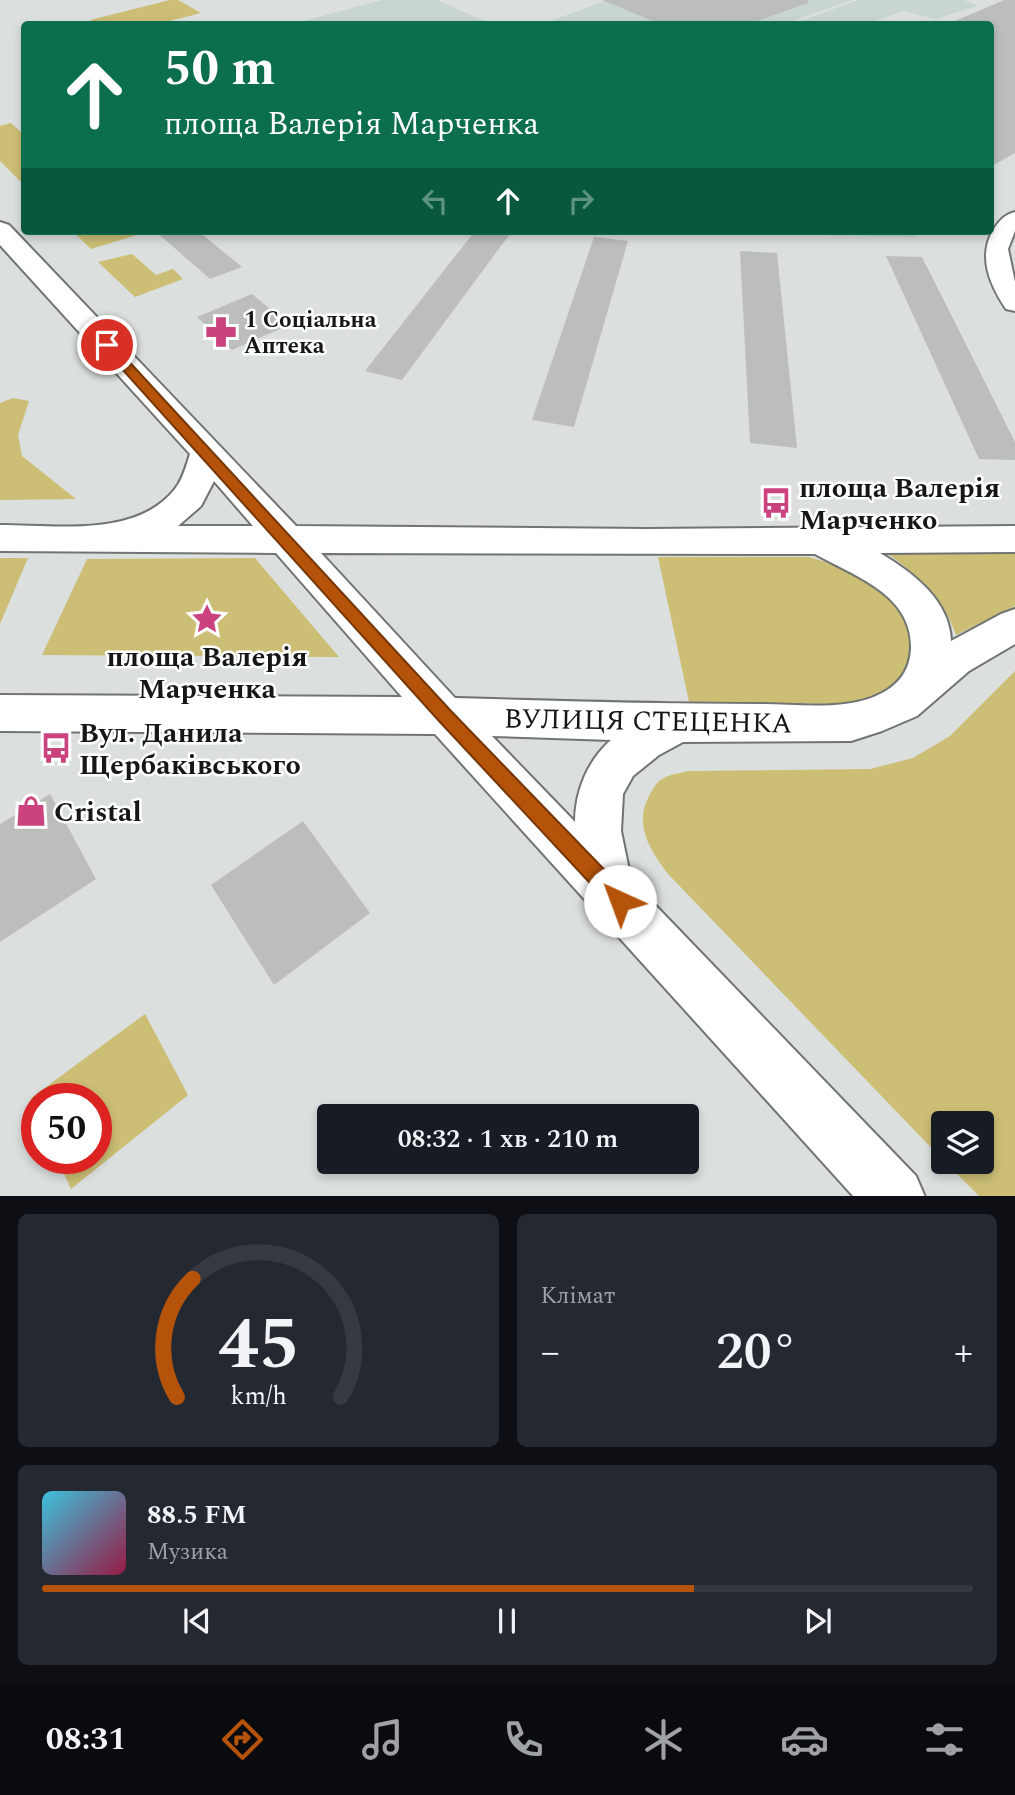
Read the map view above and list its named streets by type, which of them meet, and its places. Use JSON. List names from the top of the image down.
{
  "streets": {
    "main road": ["ВУЛИЦЯ СТЕЦЕНКА"]
  },
  "places": {
    "pharmacy": ["1 Соціальна Аптека"],
    "bus stop": ["площа Валерія Марченко", "Вул. Данила Щербаківського"],
    "place": ["площа Валерія Марченка"],
    "shop": ["Cristal"]
  },
  "page": {
    "turn": ["50 m", "площа Валерія Марченка"],
    "limit": "50",
    "trip": "08:32 · 1 хв · 210 m",
    "tile": "Клімат",
    "heat": ["−", "20°", "+"],
    "song": ["88.5 FM", "Музика"],
    "tabs": "08:31",
    "gauge": ["45", "km/h"]
  }
}
